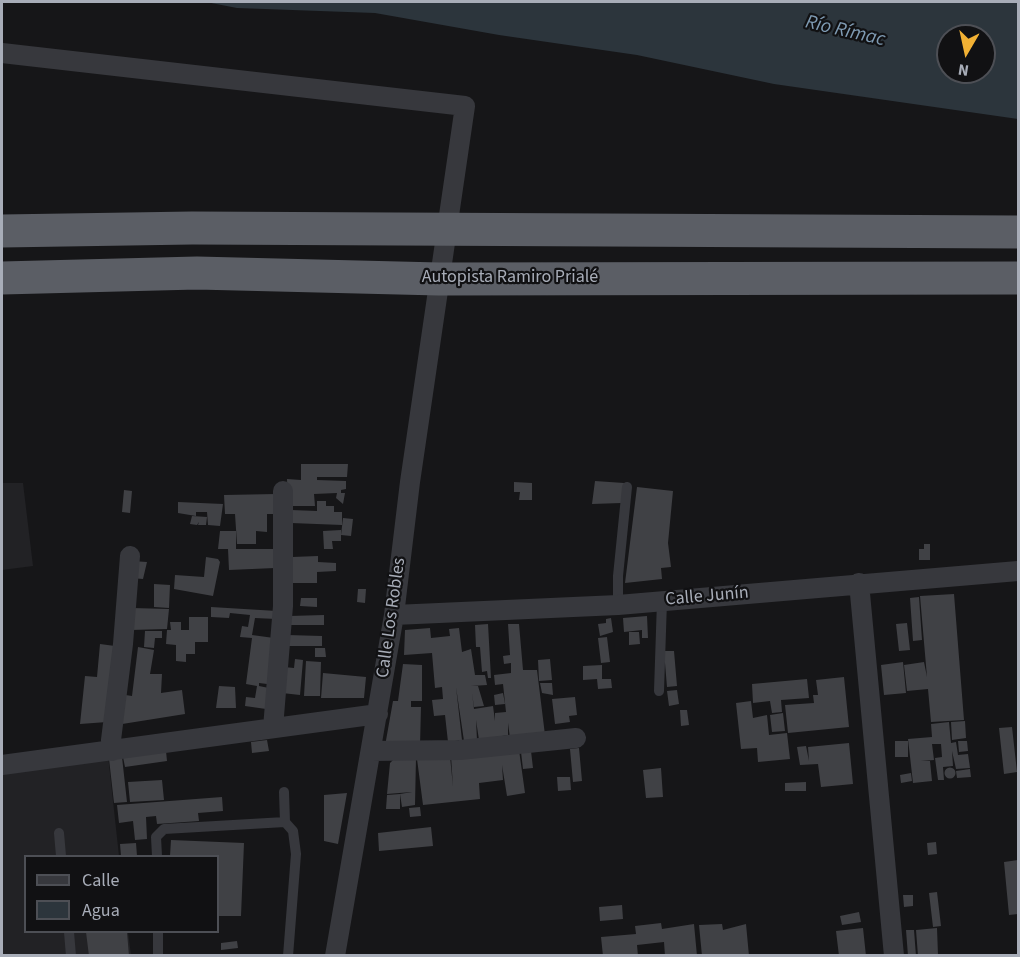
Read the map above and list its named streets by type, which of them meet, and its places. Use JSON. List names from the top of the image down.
{
  "streets": {
    "highway": ["Autopista Ramiro Prialé"],
    "street": ["Calle Junín", "Calle Los Robles"]
  },
  "crossings": [
    ["Autopista Ramiro Prialé", "Calle Los Robles"],
    ["Calle Junín", "Calle Los Robles"]
  ],
  "water": ["Río Rímac"],
  "legend": ["Calle", "Agua"],
  "north": "bottom"
}
